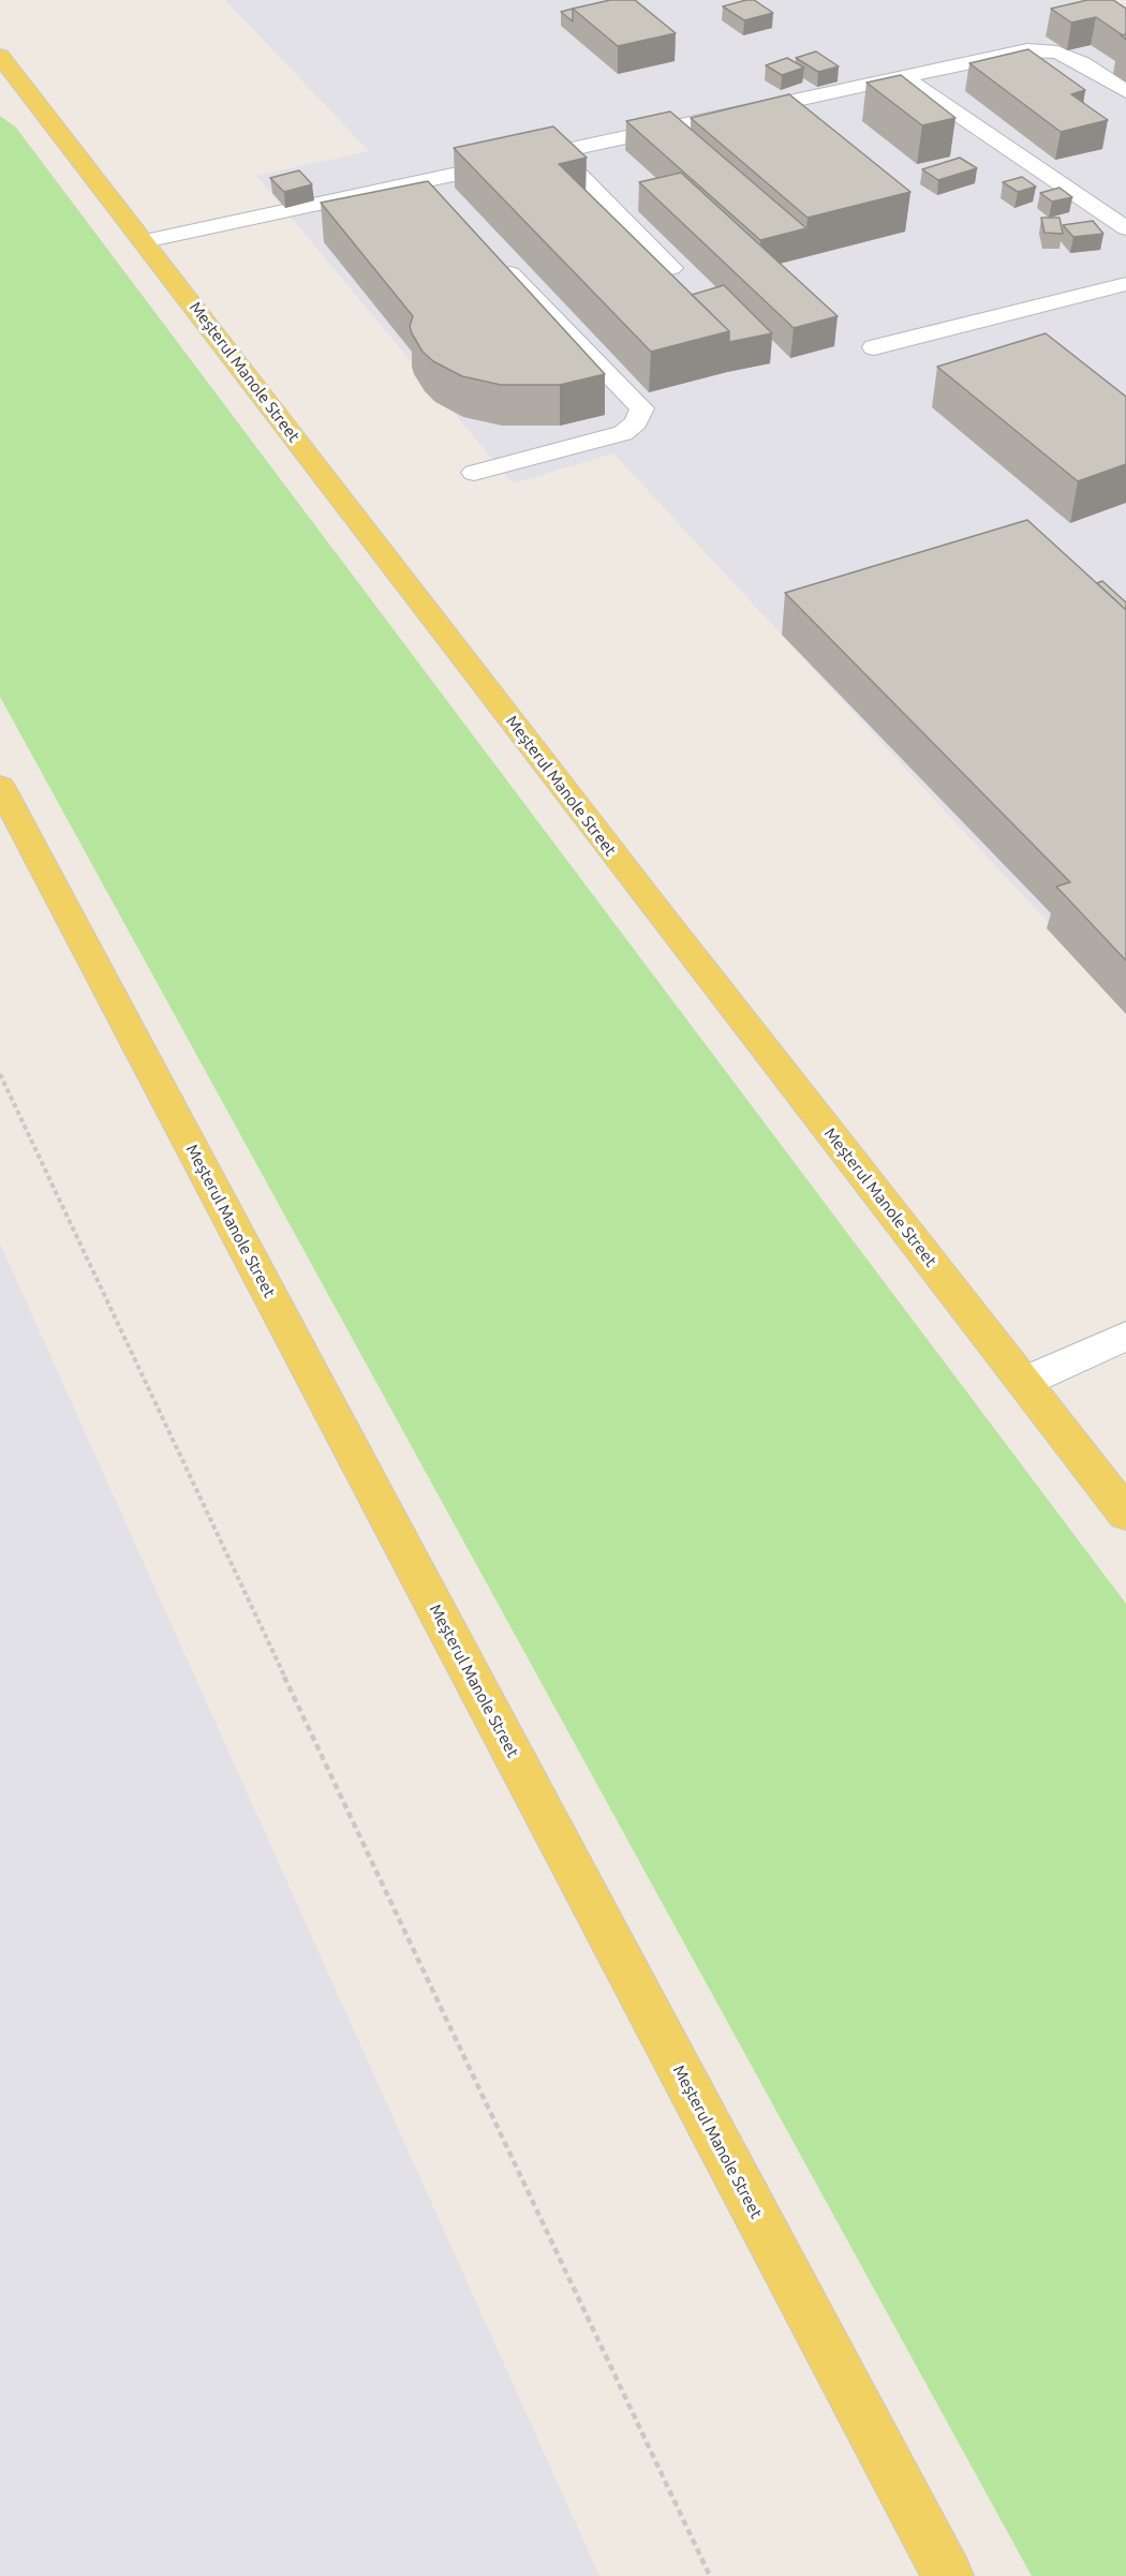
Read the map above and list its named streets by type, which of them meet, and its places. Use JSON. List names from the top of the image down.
{
  "streets": {
    "main road": ["Meșterul Manole Street"]
  }
}
